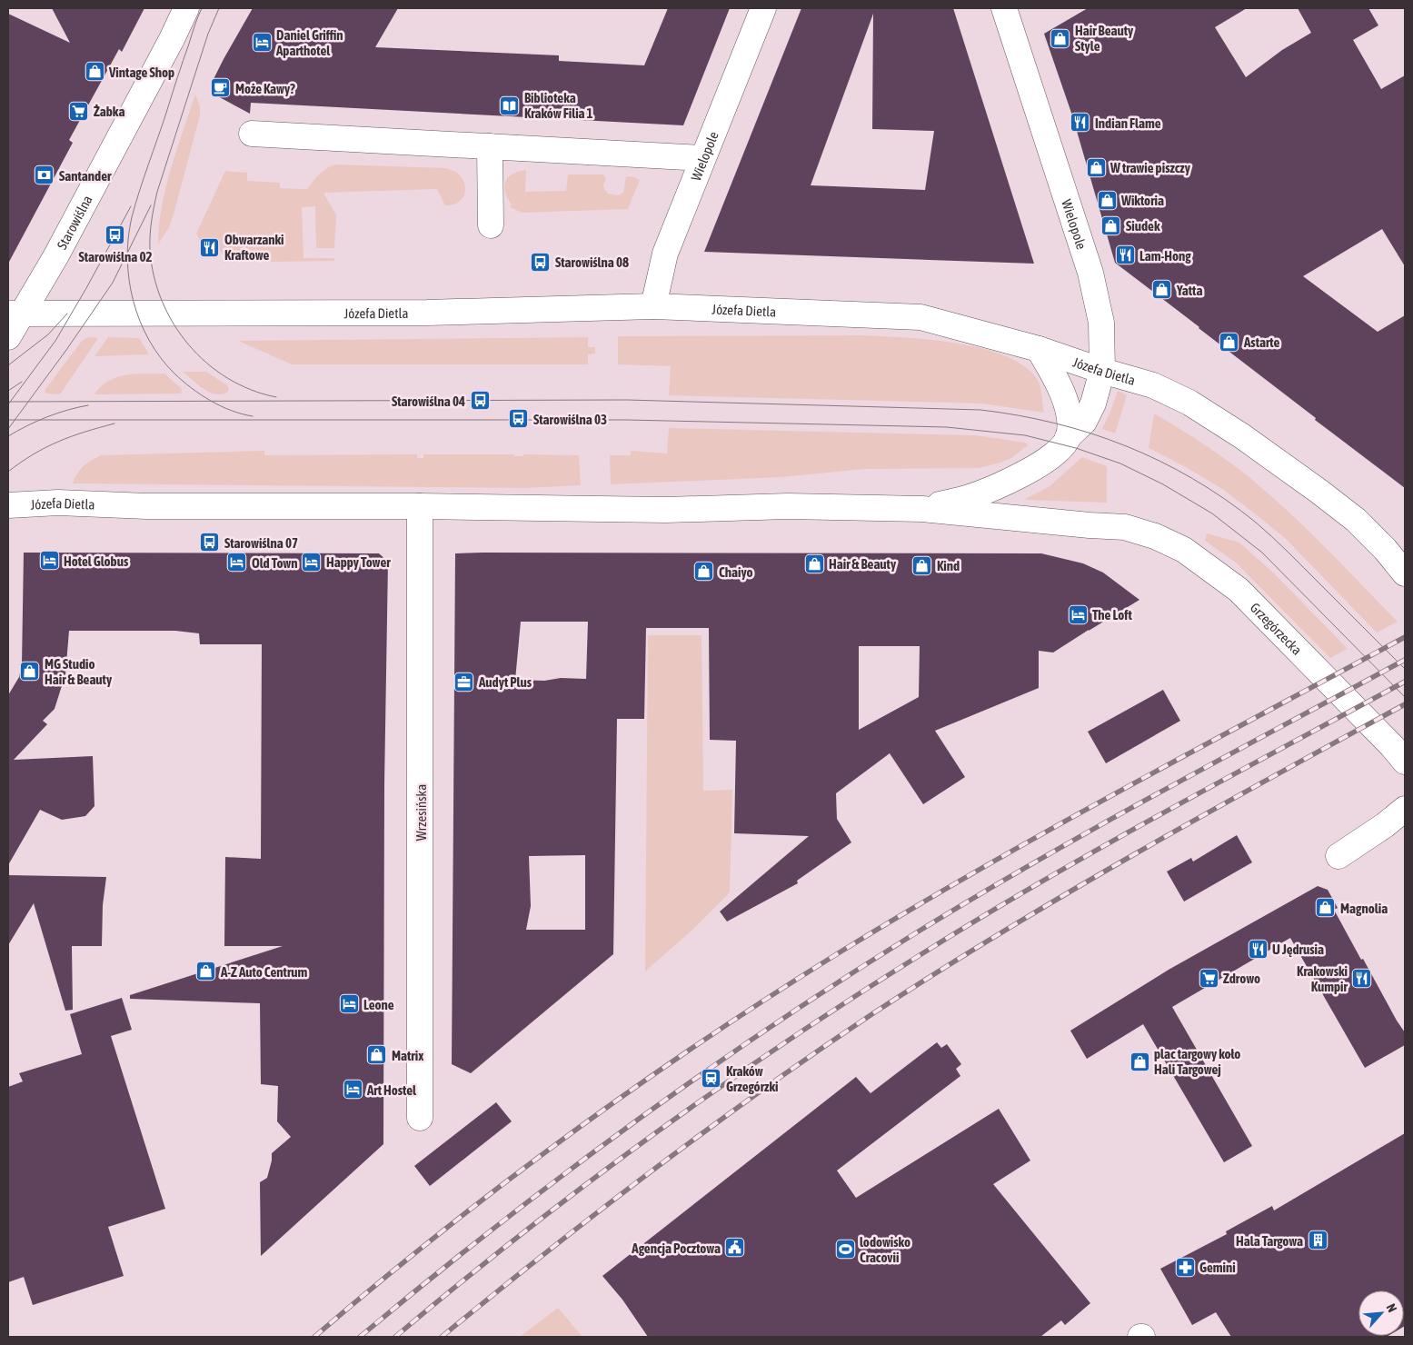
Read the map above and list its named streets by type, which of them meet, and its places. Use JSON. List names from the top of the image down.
{
  "streets": {
    "street": [
      "Wielopole",
      "Starowiślna",
      "Józefa Dietla",
      "Grzegórzecka",
      "Wrzesińska"
    ]
  },
  "crossings": [
    ["Wielopole", "Józefa Dietla"],
    ["Starowiślna", "Józefa Dietla"],
    ["Józefa Dietla", "Grzegórzecka"],
    ["Józefa Dietla", "Wrzesińska"]
  ],
  "places": {
    "shop": [
      "Hair Beauty Style",
      "Vintage Shop",
      "W trawie piszczy",
      "Wiktoria",
      "Siudek",
      "Yatta",
      "Astarte",
      "Hair & Beauty",
      "Kind",
      "Chaiyo",
      "MG Studio Hair & Beauty",
      "Magnolia",
      "A-Z Auto Centrum",
      "Matrix",
      "plac targowy koło Hali Targowej"
    ],
    "hotel": [
      "Daniel Griffin Aparthotel",
      "Hotel Globus",
      "Happy Tower",
      "Old Town",
      "The Loft",
      "Leone",
      "Art Hostel"
    ],
    "cafe": ["Może Kawy?"],
    "library": ["Biblioteka Kraków Filia 1"],
    "supermarket": ["Żabka", "Zdrowo"],
    "restaurant": [
      "Indian Flame",
      "Obwarzanki Kraftowe",
      "Lam-Hong",
      "U Jędrusia",
      "Krakowski Kumpir"
    ],
    "bank": ["Santander"],
    "bus stop": [
      "Starowiślna 02",
      "Starowiślna 08",
      "Starowiślna 04",
      "Starowiślna 03",
      "Starowiślna 07"
    ],
    "office": ["Audyt Plus"],
    "station": ["Kraków Grzegórzki"],
    "building": ["Hala Targowa"],
    "public building": ["Agencja Pocztowa"],
    "sports": ["lodowisko Cracovii"],
    "pharmacy": ["Gemini"]
  },
  "north": "top right"
}
